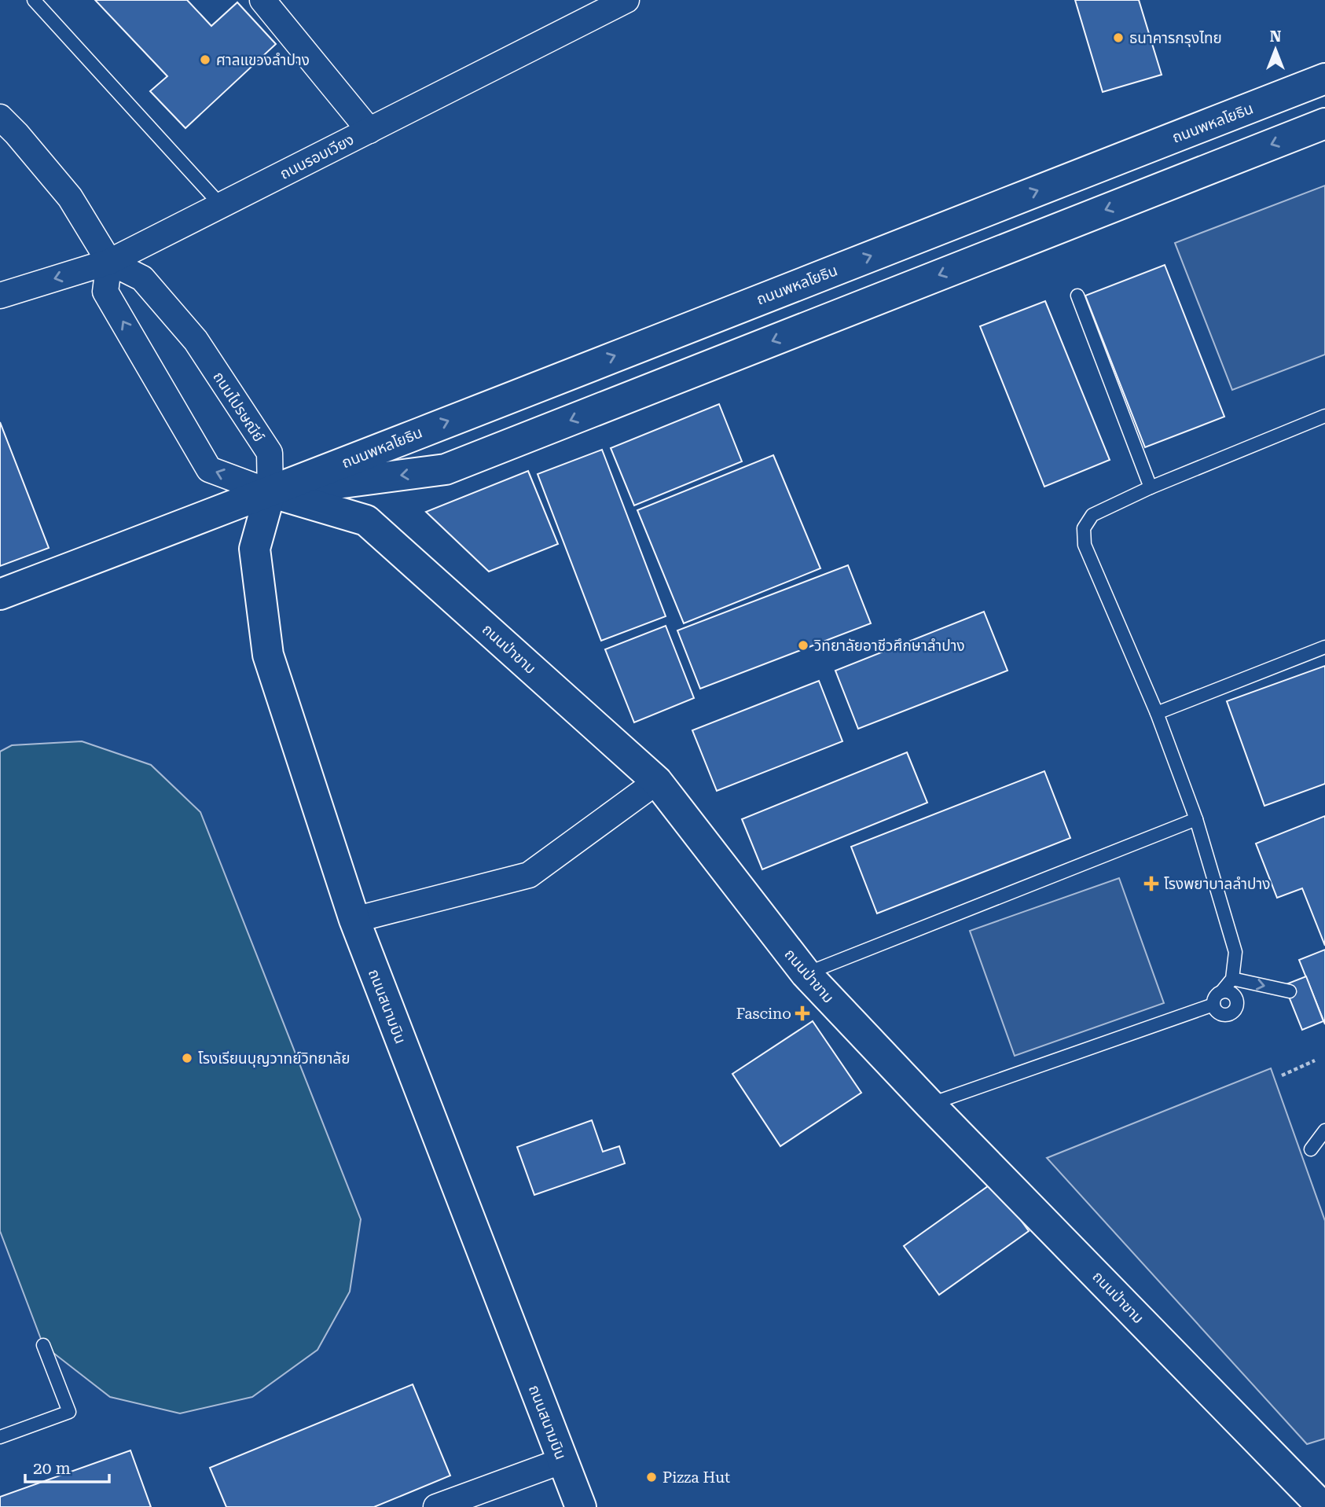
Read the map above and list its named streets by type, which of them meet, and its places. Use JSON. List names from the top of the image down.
{
  "streets": {
    "street": [
      "ถนนพหลโยธิน",
      "ถนนรอบเวียง",
      "ถนนไปรษณีย์",
      "ถนนป่าขาม",
      "ถนนสนามบิน"
    ]
  },
  "crossings": [
    ["ถนนพหลโยธิน", "ถนนไปรษณีย์"],
    ["ถนนพหลโยธิน", "ถนนป่าขาม"],
    ["ถนนพหลโยธิน", "ถนนสนามบิน"],
    ["ถนนรอบเวียง", "ถนนไปรษณีย์"],
    ["ถนนไปรษณีย์", "ถนนป่าขาม"],
    ["ถนนไปรษณีย์", "ถนนสนามบิน"],
    ["ถนนป่าขาม", "ถนนสนามบิน"]
  ],
  "places": {
    "other": [
      "ธนาคารกรุงไทย",
      "ศาลแขวงลำปาง",
      "วิทยาลัยอาชีวศึกษาลำปาง",
      "โรงเรียนบุญวาทย์วิทยาลัย",
      "Pizza Hut"
    ],
    "health": ["โรงพยาบาลลำปาง", "Fascino"]
  },
  "scale_bar": "20 m",
  "north": "top"
}
